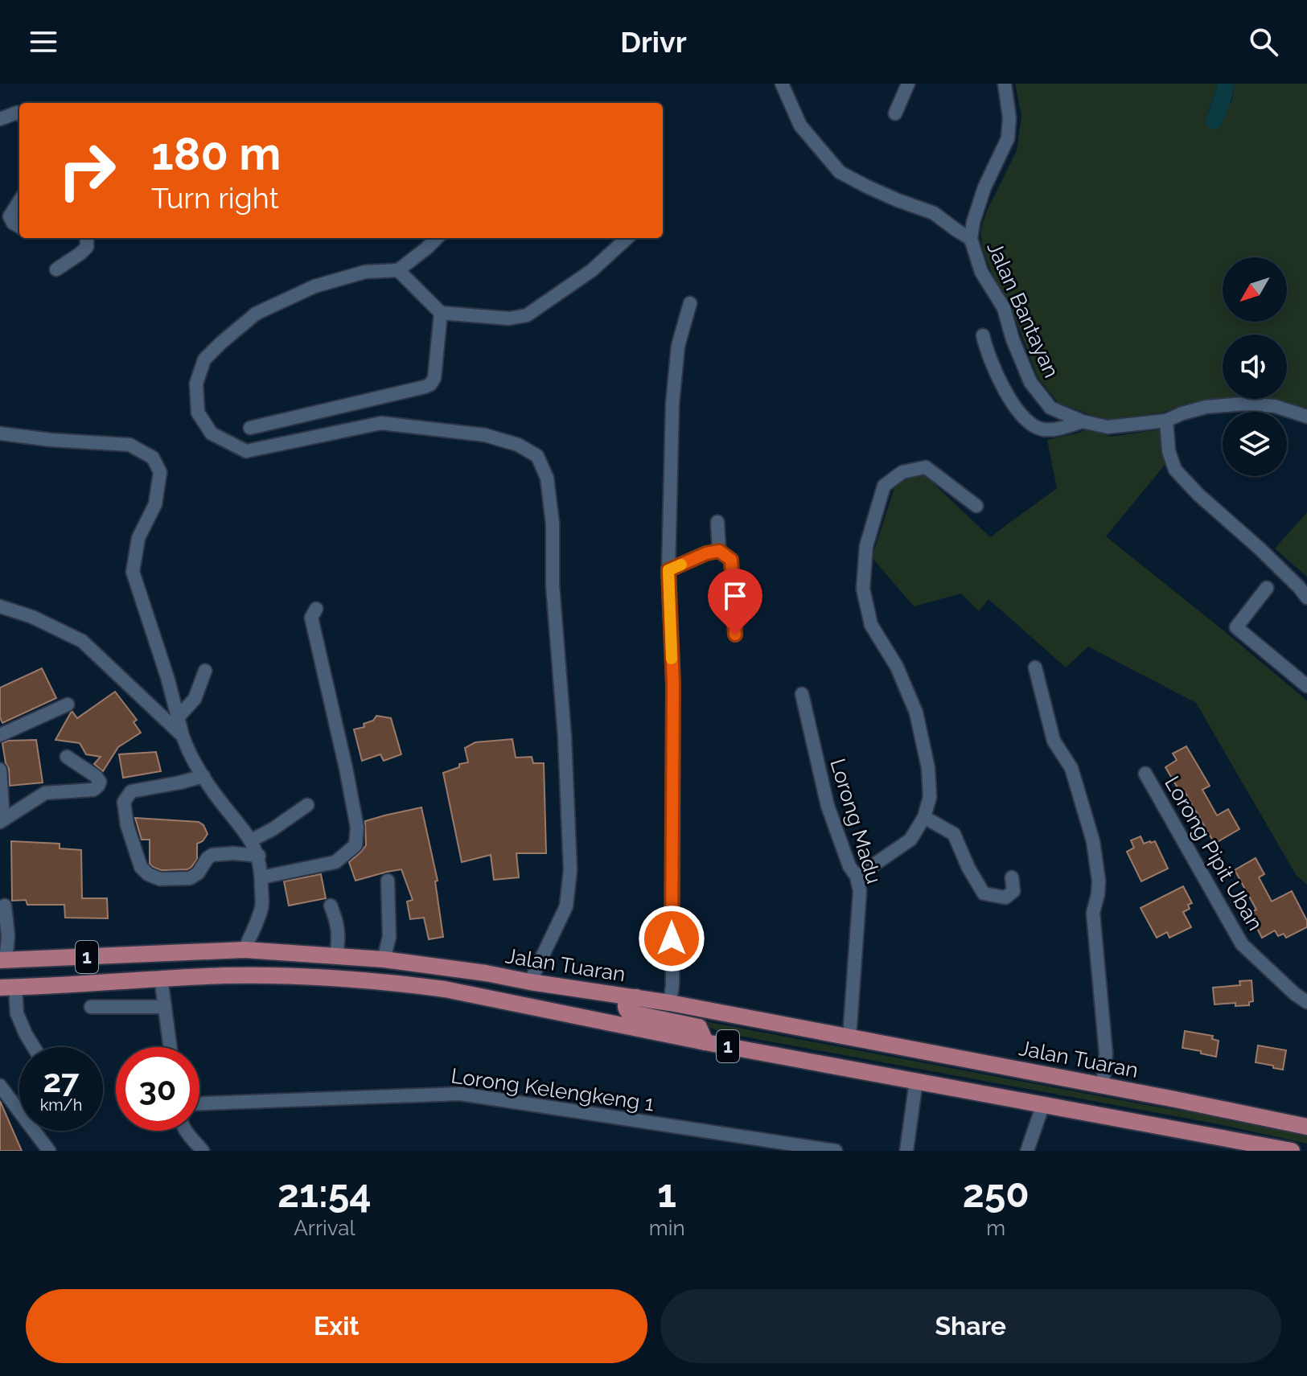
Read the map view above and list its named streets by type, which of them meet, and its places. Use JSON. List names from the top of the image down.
{
  "streets": {
    "main road": ["1", "Jalan Tuaran"],
    "street": [
      "Jalan Bantayan",
      "Lorong Madu",
      "Lorong Pipit Uban",
      "Lorong Kelengkeng 1"
    ]
  },
  "crossings": [
    ["Lorong Madu", "Jalan Tuaran"]
  ],
  "north": "bottom left",
  "page": {
    "header": "Drivr",
    "turn": ["180 m", "Turn right"],
    "speed": "27 km/h",
    "limit": "30",
    "eta": [
      "21:54",
      "Arrival",
      "1",
      "min",
      "250",
      "m"
    ],
    "buttons": ["Exit", "Share"]
  }
}
